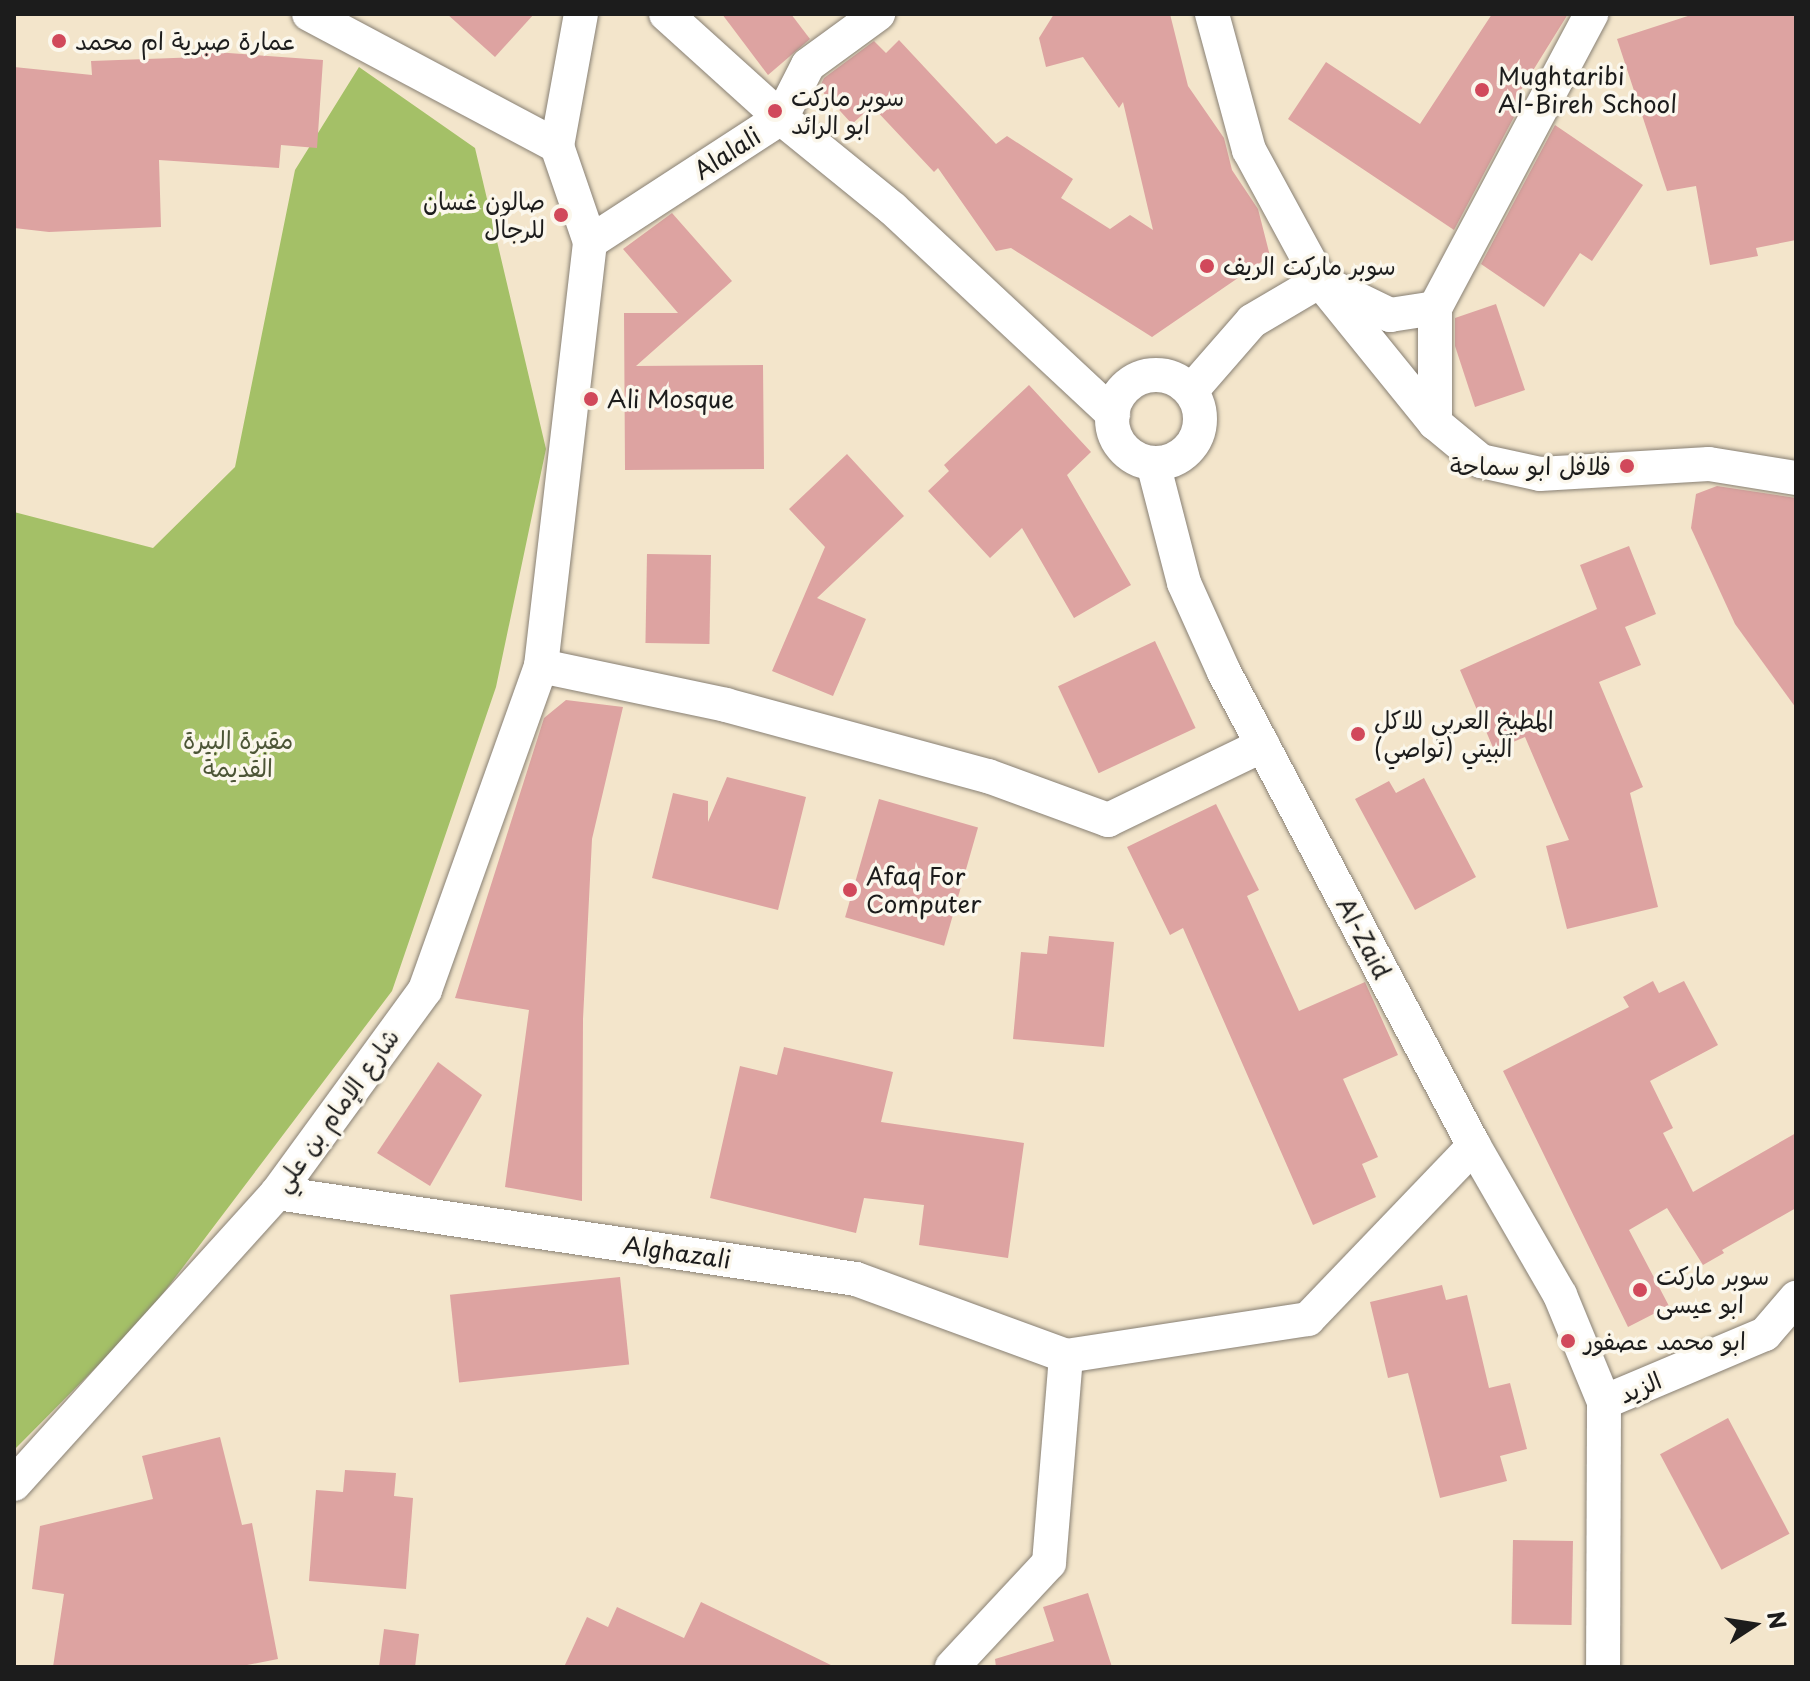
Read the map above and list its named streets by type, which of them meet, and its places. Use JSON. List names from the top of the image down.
{
  "streets": {
    "street": [
      "Alalali",
      "Al-Zaid",
      "شارع الإمام بن علي",
      "Alghazali",
      "الزيد"
    ]
  },
  "crossings": [
    ["Alalali", "شارع الإمام بن علي"],
    ["Al-Zaid", "الزيد"],
    ["شارع الإمام بن علي", "Alghazali"]
  ],
  "parks": ["مقبرة البيرة القديمة"],
  "places": [
    "عمارة صبرية ام محمد",
    "Mughtaribi Al-Bireh School",
    "سوبر ماركت ابو الرائد",
    "صالون غسان للرجال",
    "سوبر ماركت الريف",
    "Ali Mosque",
    "فلافل ابو سماحة",
    "المطبخ العربي للاكل البيتي (تواصي)",
    "Afaq For Computer",
    "سوبر ماركت ابو عيسی",
    "ابو محمد عصفور"
  ],
  "north": "right"
}
